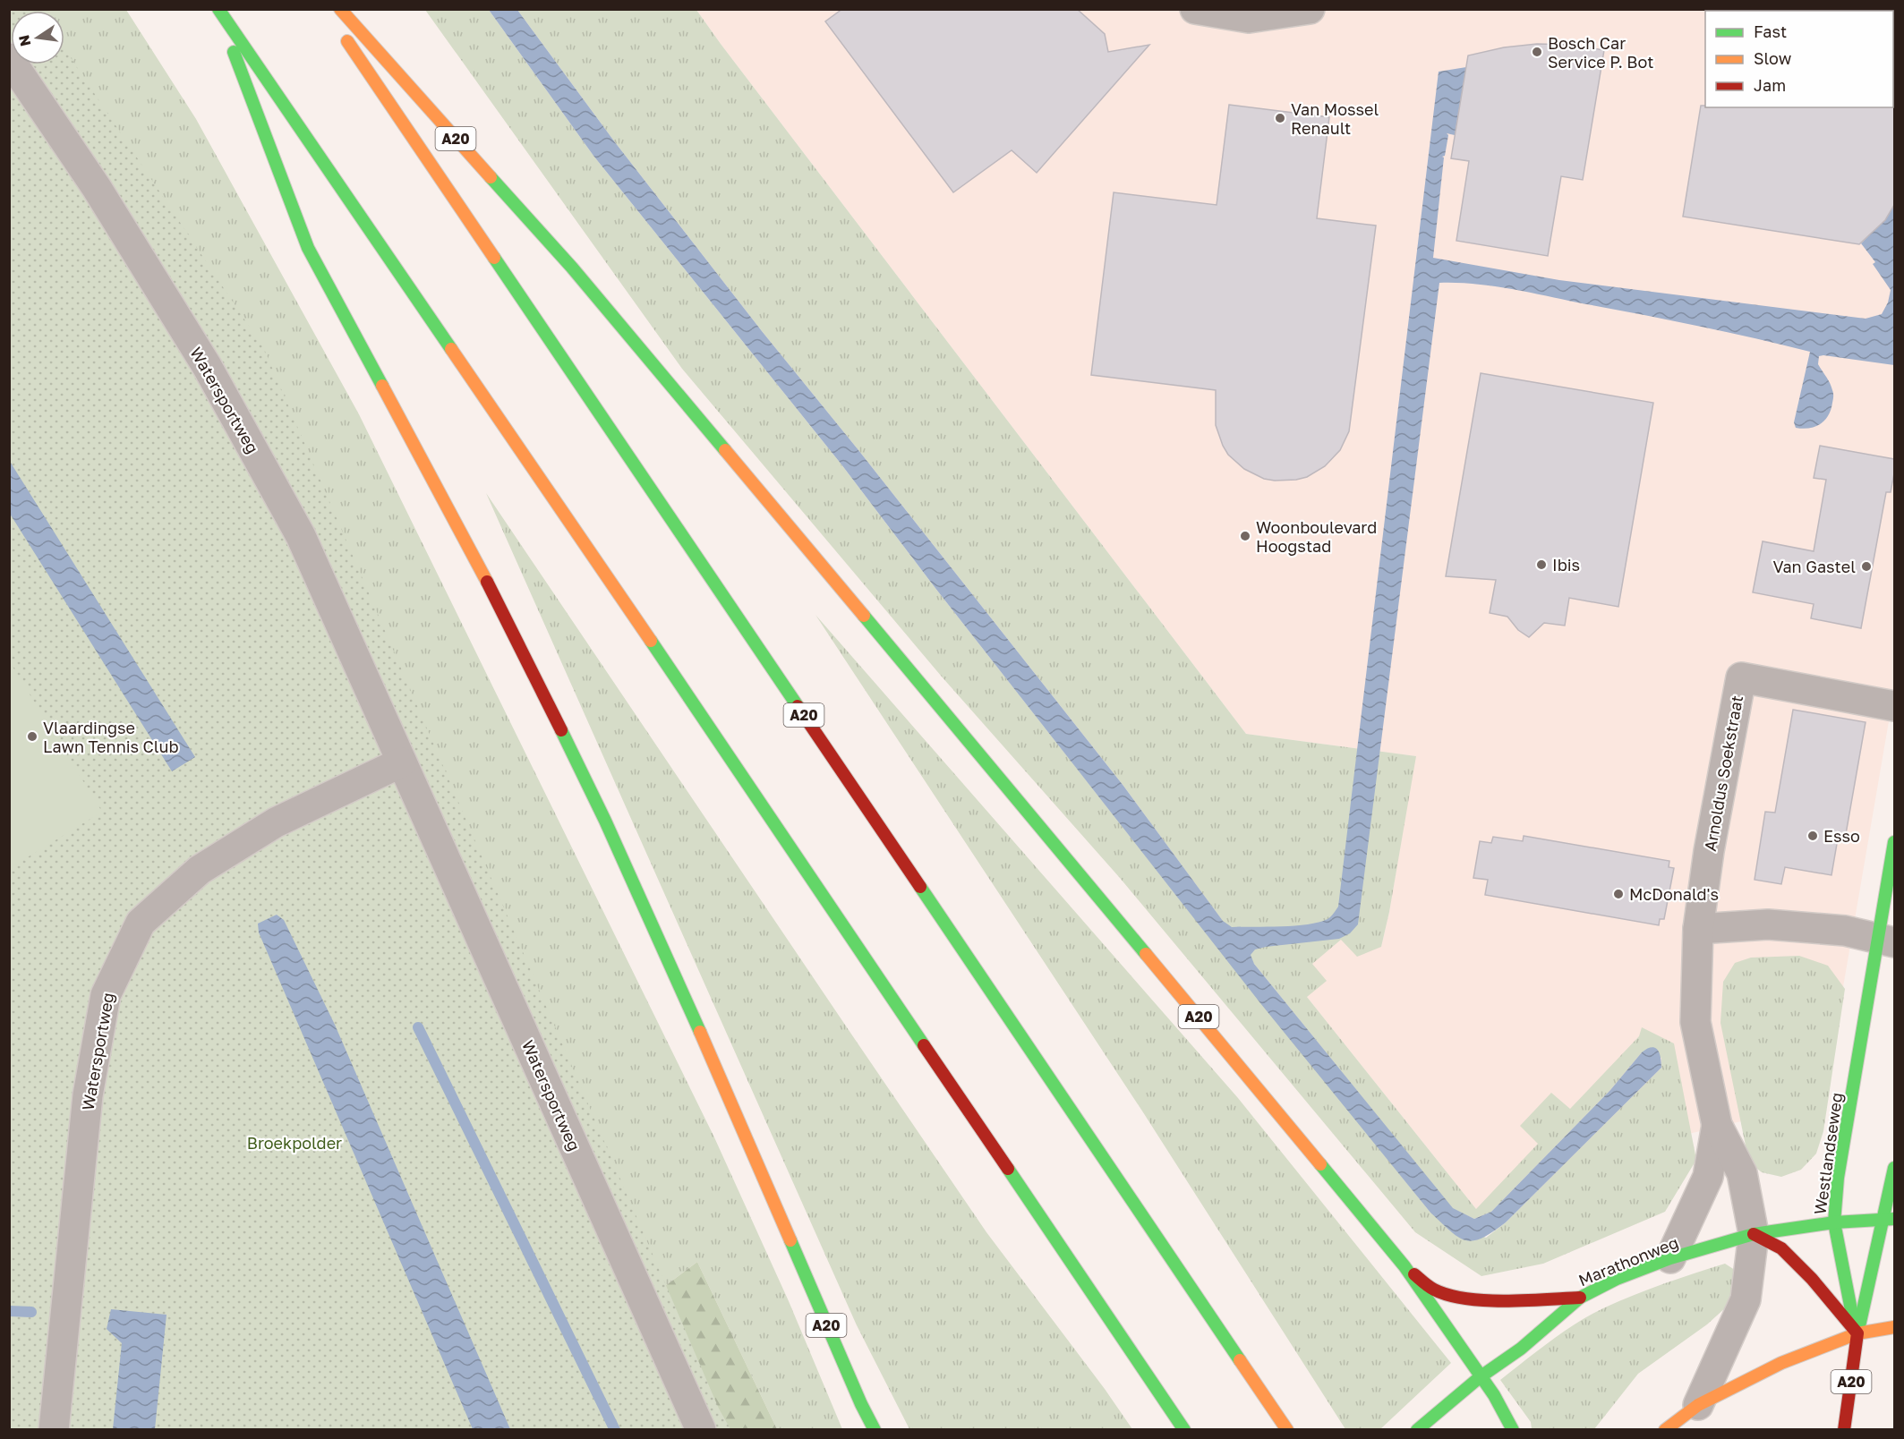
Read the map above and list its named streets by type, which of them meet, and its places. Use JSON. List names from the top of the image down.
{
  "streets": {
    "main road": ["A20", "Westlandseweg", "Marathonweg"],
    "street": ["Watersportweg", "Arnoldus Soekstraat"]
  },
  "crossings": [
    ["A20", "Westlandseweg"],
    ["A20", "Marathonweg"],
    ["Arnoldus Soekstraat", "Marathonweg"],
    ["Westlandseweg", "Marathonweg"]
  ],
  "parks": ["Broekpolder"],
  "places": [
    "Bosch Car Service P. Bot",
    "Van Mossel Renault",
    "Woonboulevard Hoogstad",
    "Ibis",
    "Van Gastel",
    "Vlaardingse Lawn Tennis Club",
    "Esso",
    "McDonald's"
  ],
  "legend": ["Fast", "Slow", "Jam"],
  "north": "left"
}
